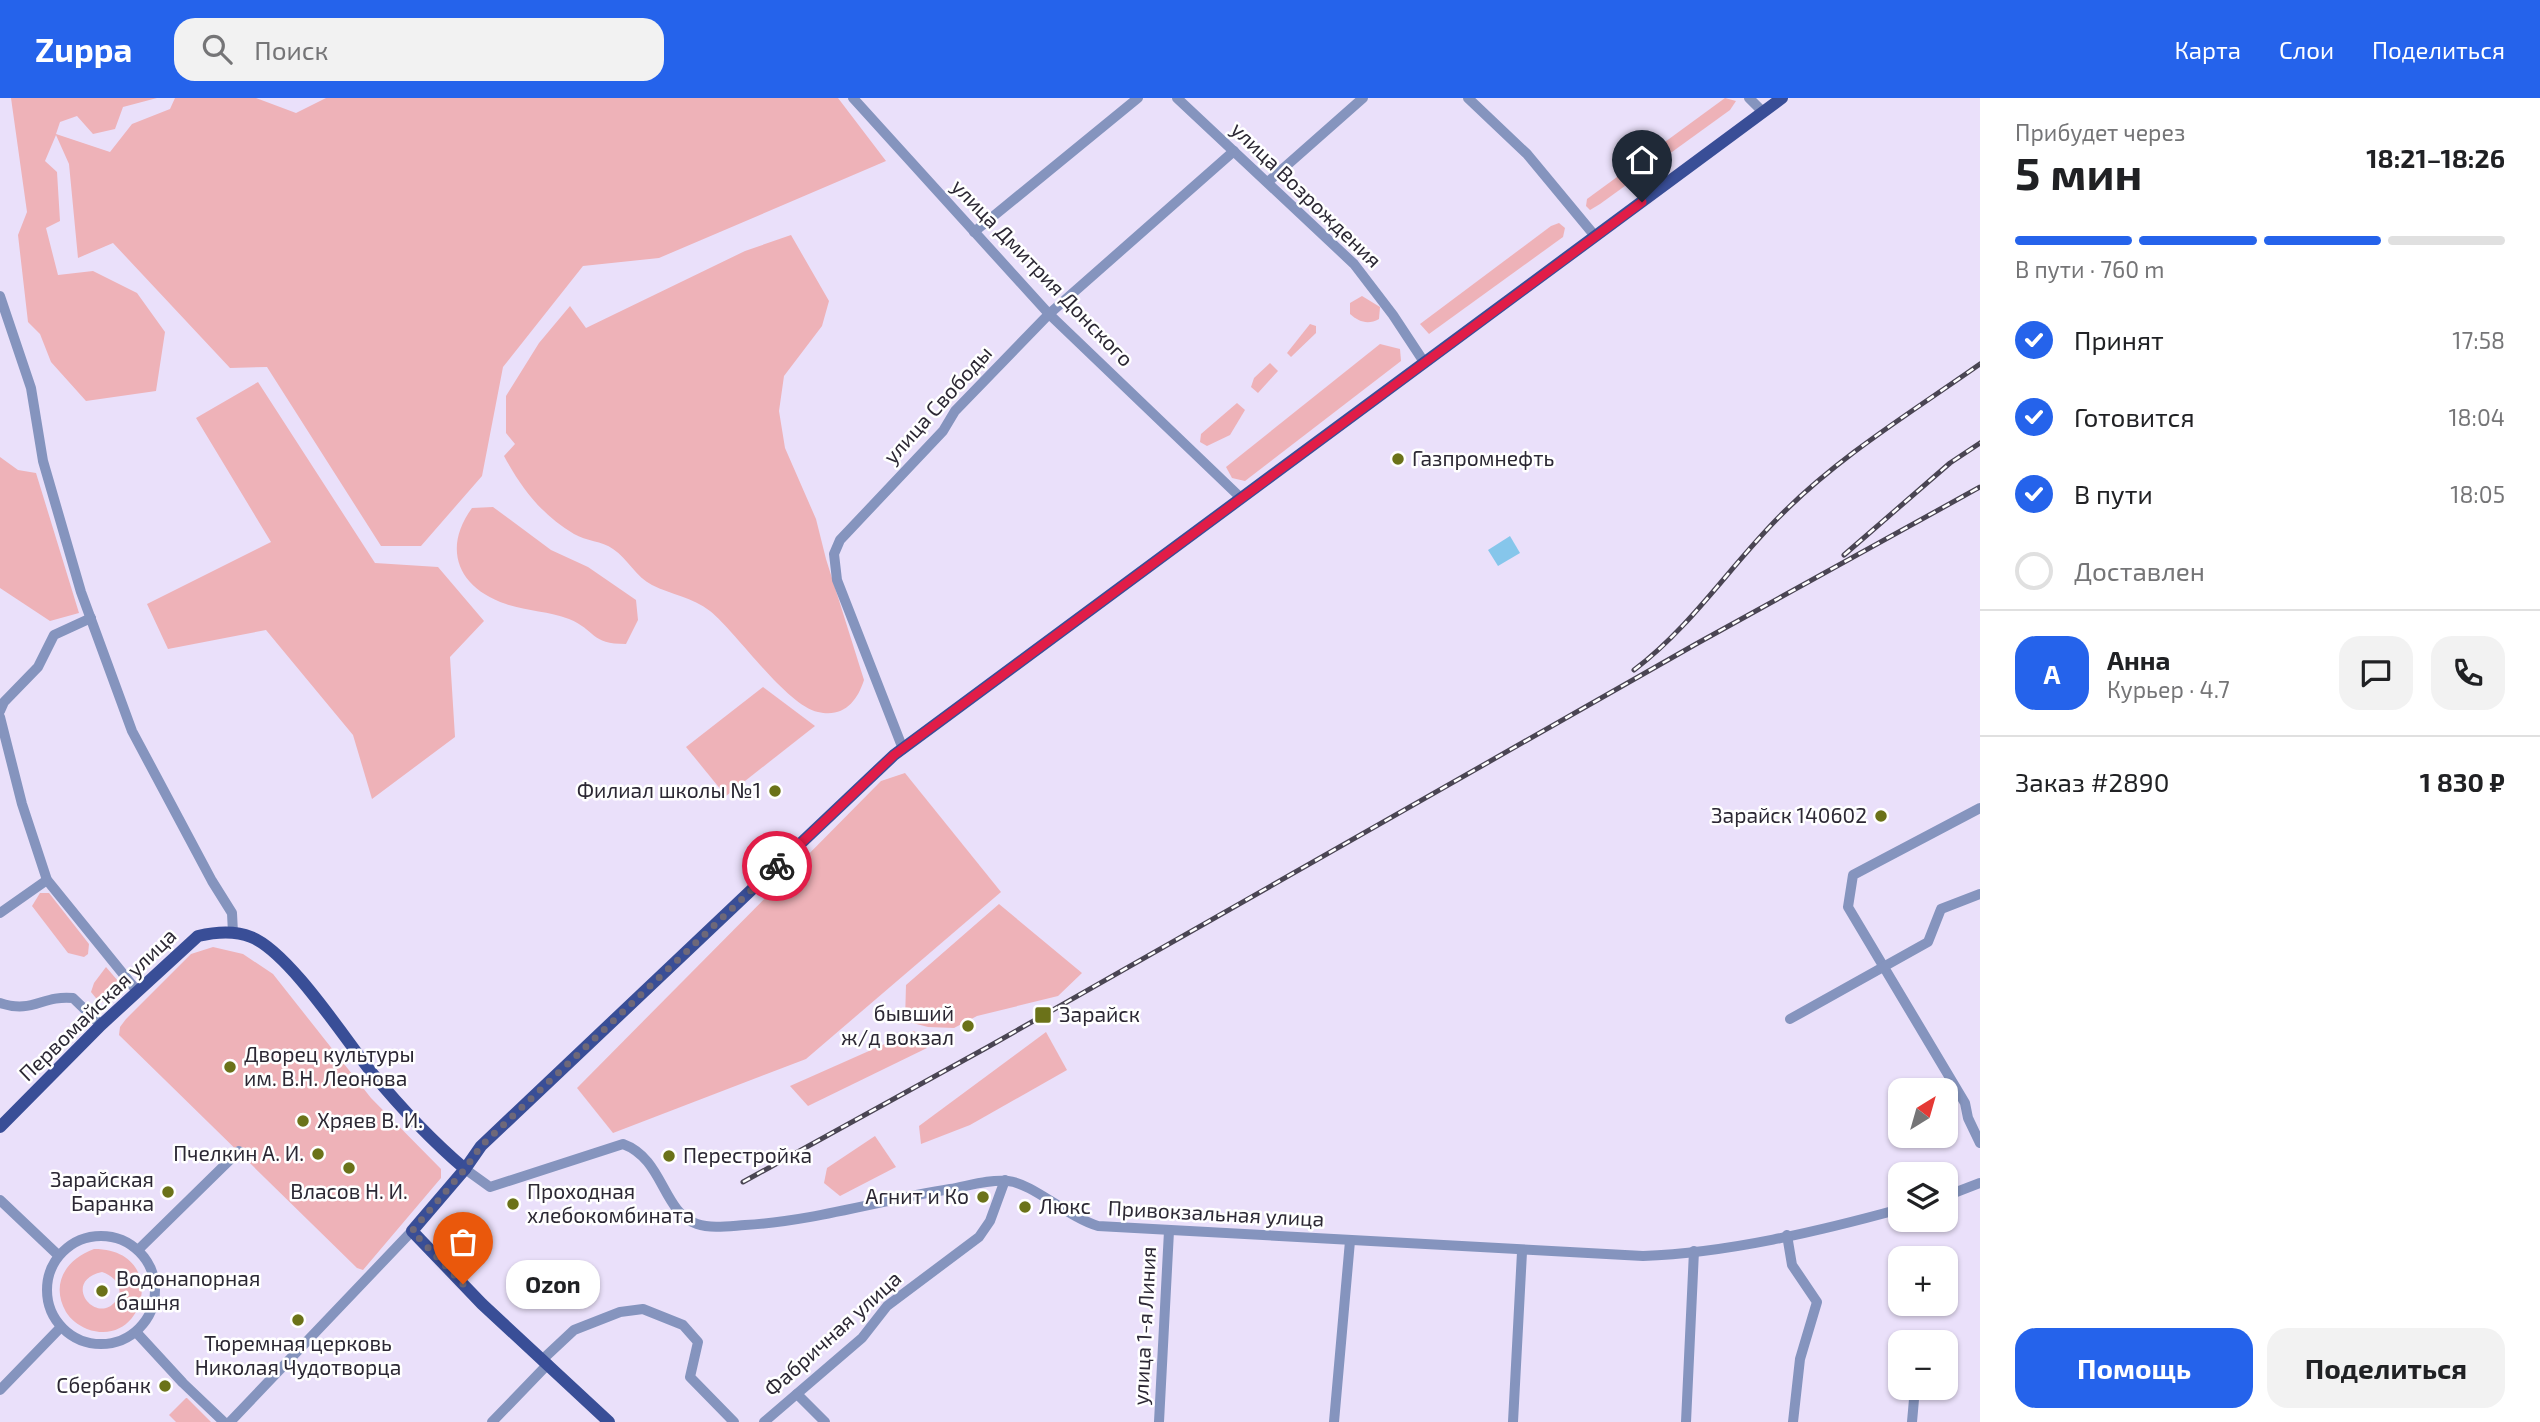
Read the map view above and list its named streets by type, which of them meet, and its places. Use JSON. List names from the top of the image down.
{
  "streets": {
    "main road": ["Первомайская улица"],
    "street": [
      "улица Возрождения",
      "улица Дмитрия Донского",
      "улица Свободы",
      "Привокзальная улица",
      "улица 1-я Линия",
      "Фабричная улица"
    ]
  },
  "crossings": [
    ["улица Возрождения", "улица Свободы"],
    ["улица Дмитрия Донского", "улица Свободы"],
    ["Привокзальная улица", "улица 1-я Линия"],
    ["Привокзальная улица", "Фабричная улица"]
  ],
  "places": {
    "other": [
      "Газпромнефть",
      "Филиал школы №1",
      "Зарайск 140602",
      "бывший ж/д вокзал",
      "Дворец культуры им. В.Н. Леонова",
      "Хряев В. И.",
      "Пчелкин А. И.",
      "Перестройка",
      "Власов Н. И.",
      "Зарайская Баранка",
      "Агнит и Ко",
      "Проходная хлебокомбината",
      "Люкс",
      "Ozon",
      "Водонапорная башня",
      "Тюремная церковь Николая Чудотворца",
      "Сбербанк"
    ],
    "transit": ["Зарайск"]
  },
  "north": "top right",
  "page": {
    "header": "Zuppa",
    "search": "Поиск",
    "nav": ["Карта", "Слои", "Поделиться"],
    "heading": ["5 мин", "Прибудет через", "18:21–18:26"],
    "panel": [
      "Анна",
      "Курьер · 4.7",
      "Заказ #2890",
      "1 830 ₽"
    ],
    "bar": "В пути · 760 m",
    "list": [
      ["Принят", "17:58"],
      ["Готовится", "18:04"],
      ["В пути", "18:05"],
      "Доставлен"
    ],
    "round": "А",
    "map_buttons": ["+", "−"],
    "bubble": "Ozon",
    "buttons": ["Помощь", "Поделиться"]
  }
}
